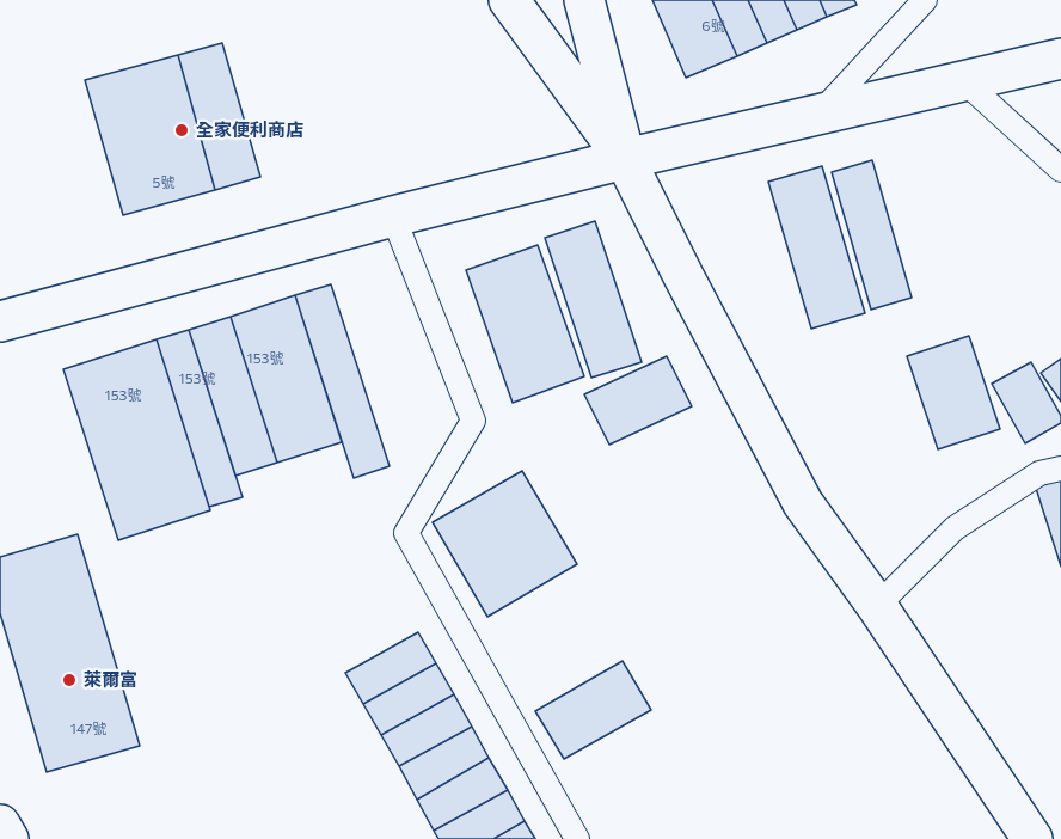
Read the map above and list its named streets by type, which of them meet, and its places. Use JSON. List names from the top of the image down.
{
  "places": ["全家便利商店", "萊爾富"],
  "house_numbers": [
    "6號",
    "5號",
    "153號",
    "153號",
    "153號",
    "147號"
  ]
}
